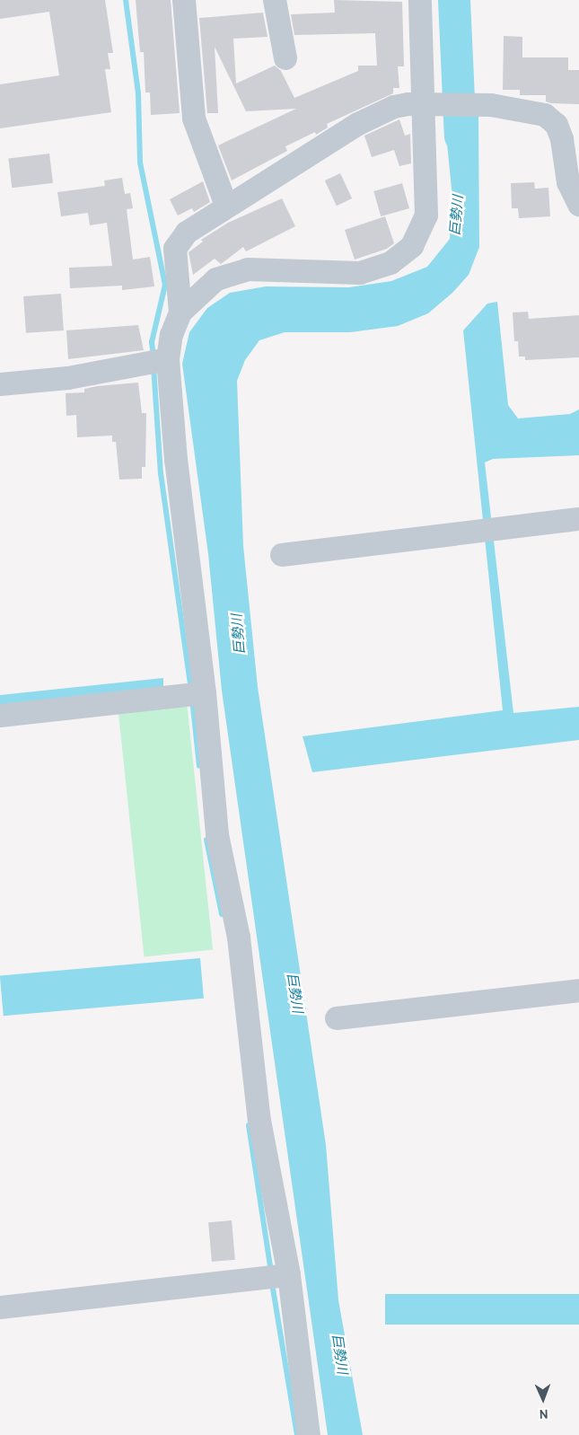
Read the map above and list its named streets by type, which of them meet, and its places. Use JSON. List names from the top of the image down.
{
  "water": ["巨勢川"],
  "north": "bottom"
}
